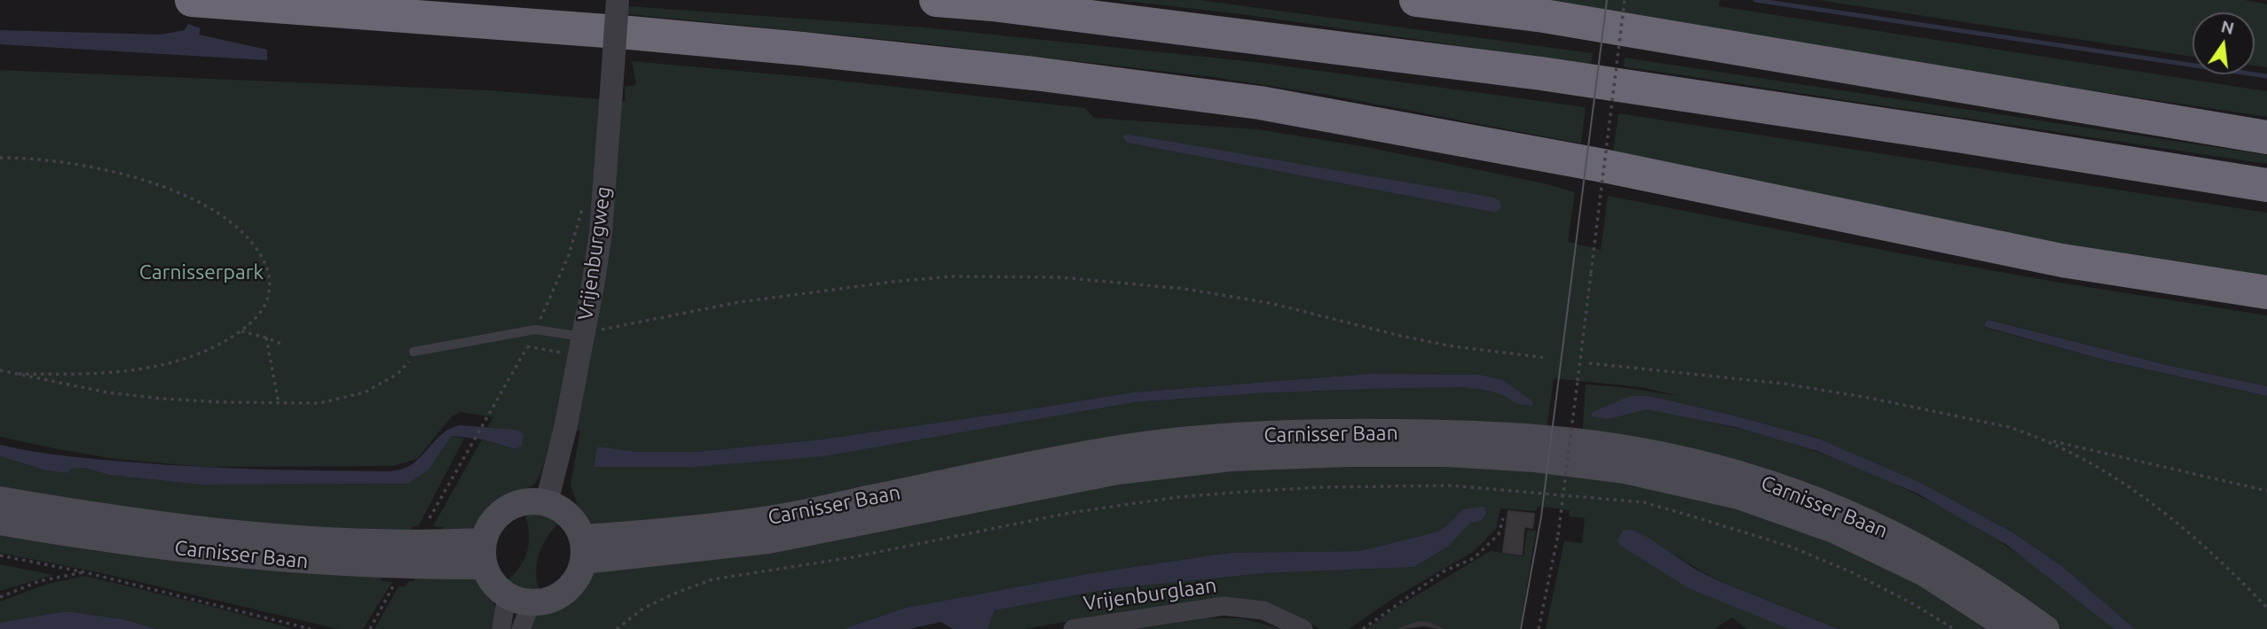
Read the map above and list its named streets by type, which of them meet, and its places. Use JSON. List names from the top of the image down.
{
  "streets": {
    "main road": ["Carnisser Baan"],
    "street": ["Vrijenburgweg", "Vrijenburglaan"]
  },
  "crossings": [
    ["Vrijenburgweg", "Carnisser Baan"]
  ],
  "parks": ["Carnisserpark"],
  "north": "top"
}
